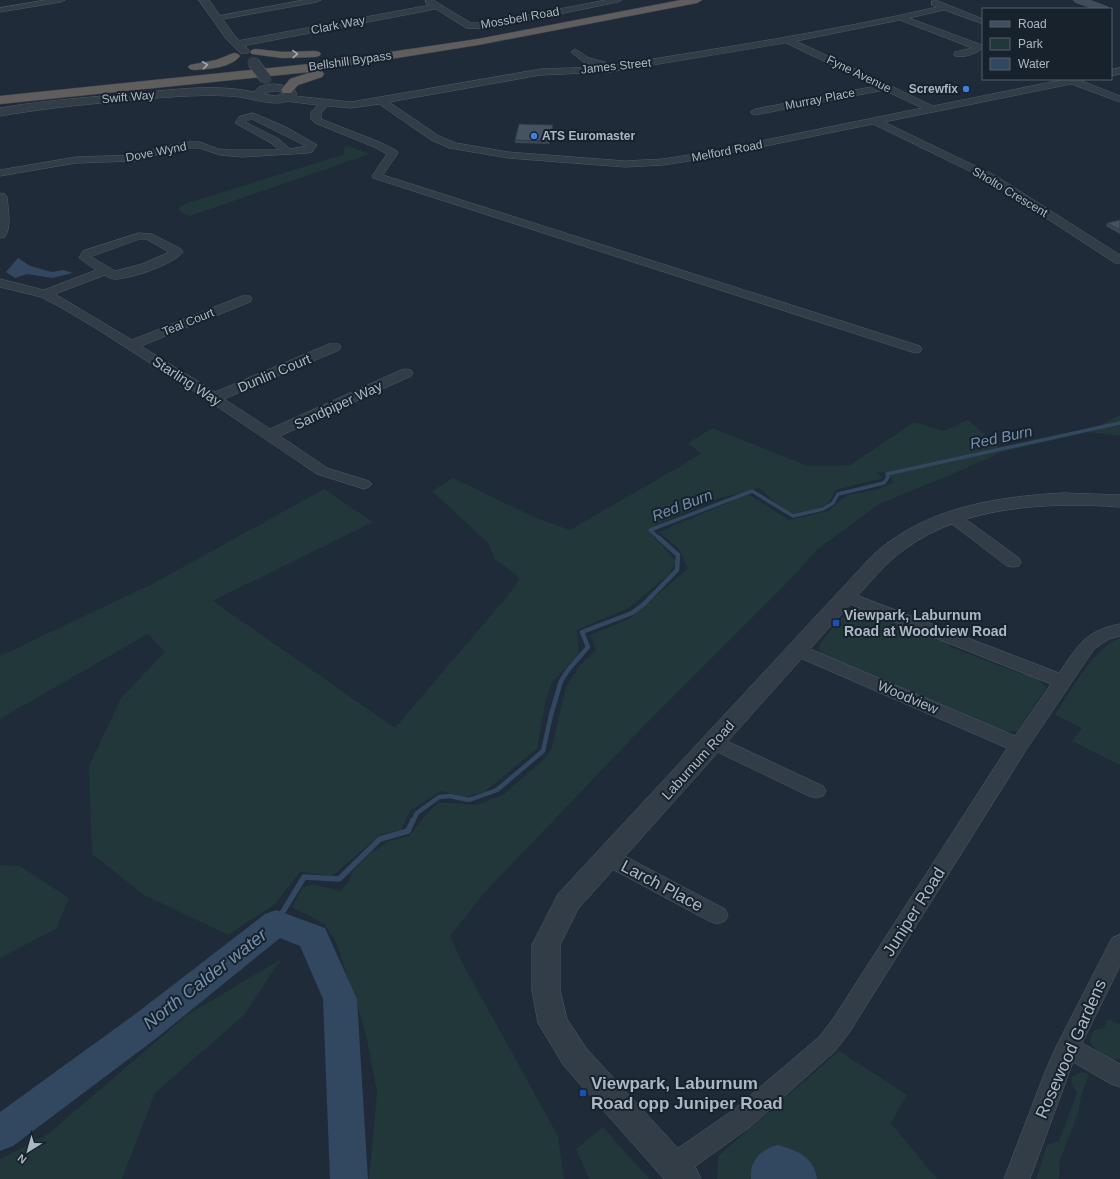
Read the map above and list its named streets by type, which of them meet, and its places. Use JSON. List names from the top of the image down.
{
  "streets": {
    "highway": ["Bellshill Bypass"],
    "street": [
      "Mossbell Road",
      "Clark Way",
      "James Street",
      "Fyne Avenue",
      "Swift Way",
      "Murray Place",
      "Melford Road",
      "Dove Wynd",
      "Sholto Crescent",
      "Teal Court",
      "Dunlin Court",
      "Starling Way",
      "Sandpiper Way",
      "Woodview",
      "Laburnum Road",
      "Larch Place",
      "Juniper Road",
      "Rosewood Gardens"
    ]
  },
  "crossings": [
    ["Mossbell Road", "Clark Way"],
    ["James Street", "Fyne Avenue"],
    ["James Street", "Swift Way"],
    ["James Street", "Melford Road"],
    ["Fyne Avenue", "Murray Place"],
    ["Fyne Avenue", "Melford Road"],
    ["Melford Road", "Sholto Crescent"],
    ["Teal Court", "Starling Way"],
    ["Dunlin Court", "Starling Way"],
    ["Starling Way", "Sandpiper Way"],
    ["Woodview", "Laburnum Road"],
    ["Woodview", "Juniper Road"],
    ["Laburnum Road", "Larch Place"],
    ["Laburnum Road", "Juniper Road"]
  ],
  "water": ["Red Burn", "North Calder water"],
  "places": {
    "other": ["Screwfix", "ATS Euromaster"],
    "transit": ["Viewpark, Laburnum Road at Woodview Road", "Viewpark, Laburnum Road opp Juniper Road"]
  },
  "legend": ["Road", "Park", "Water"],
  "north": "bottom left"
}
